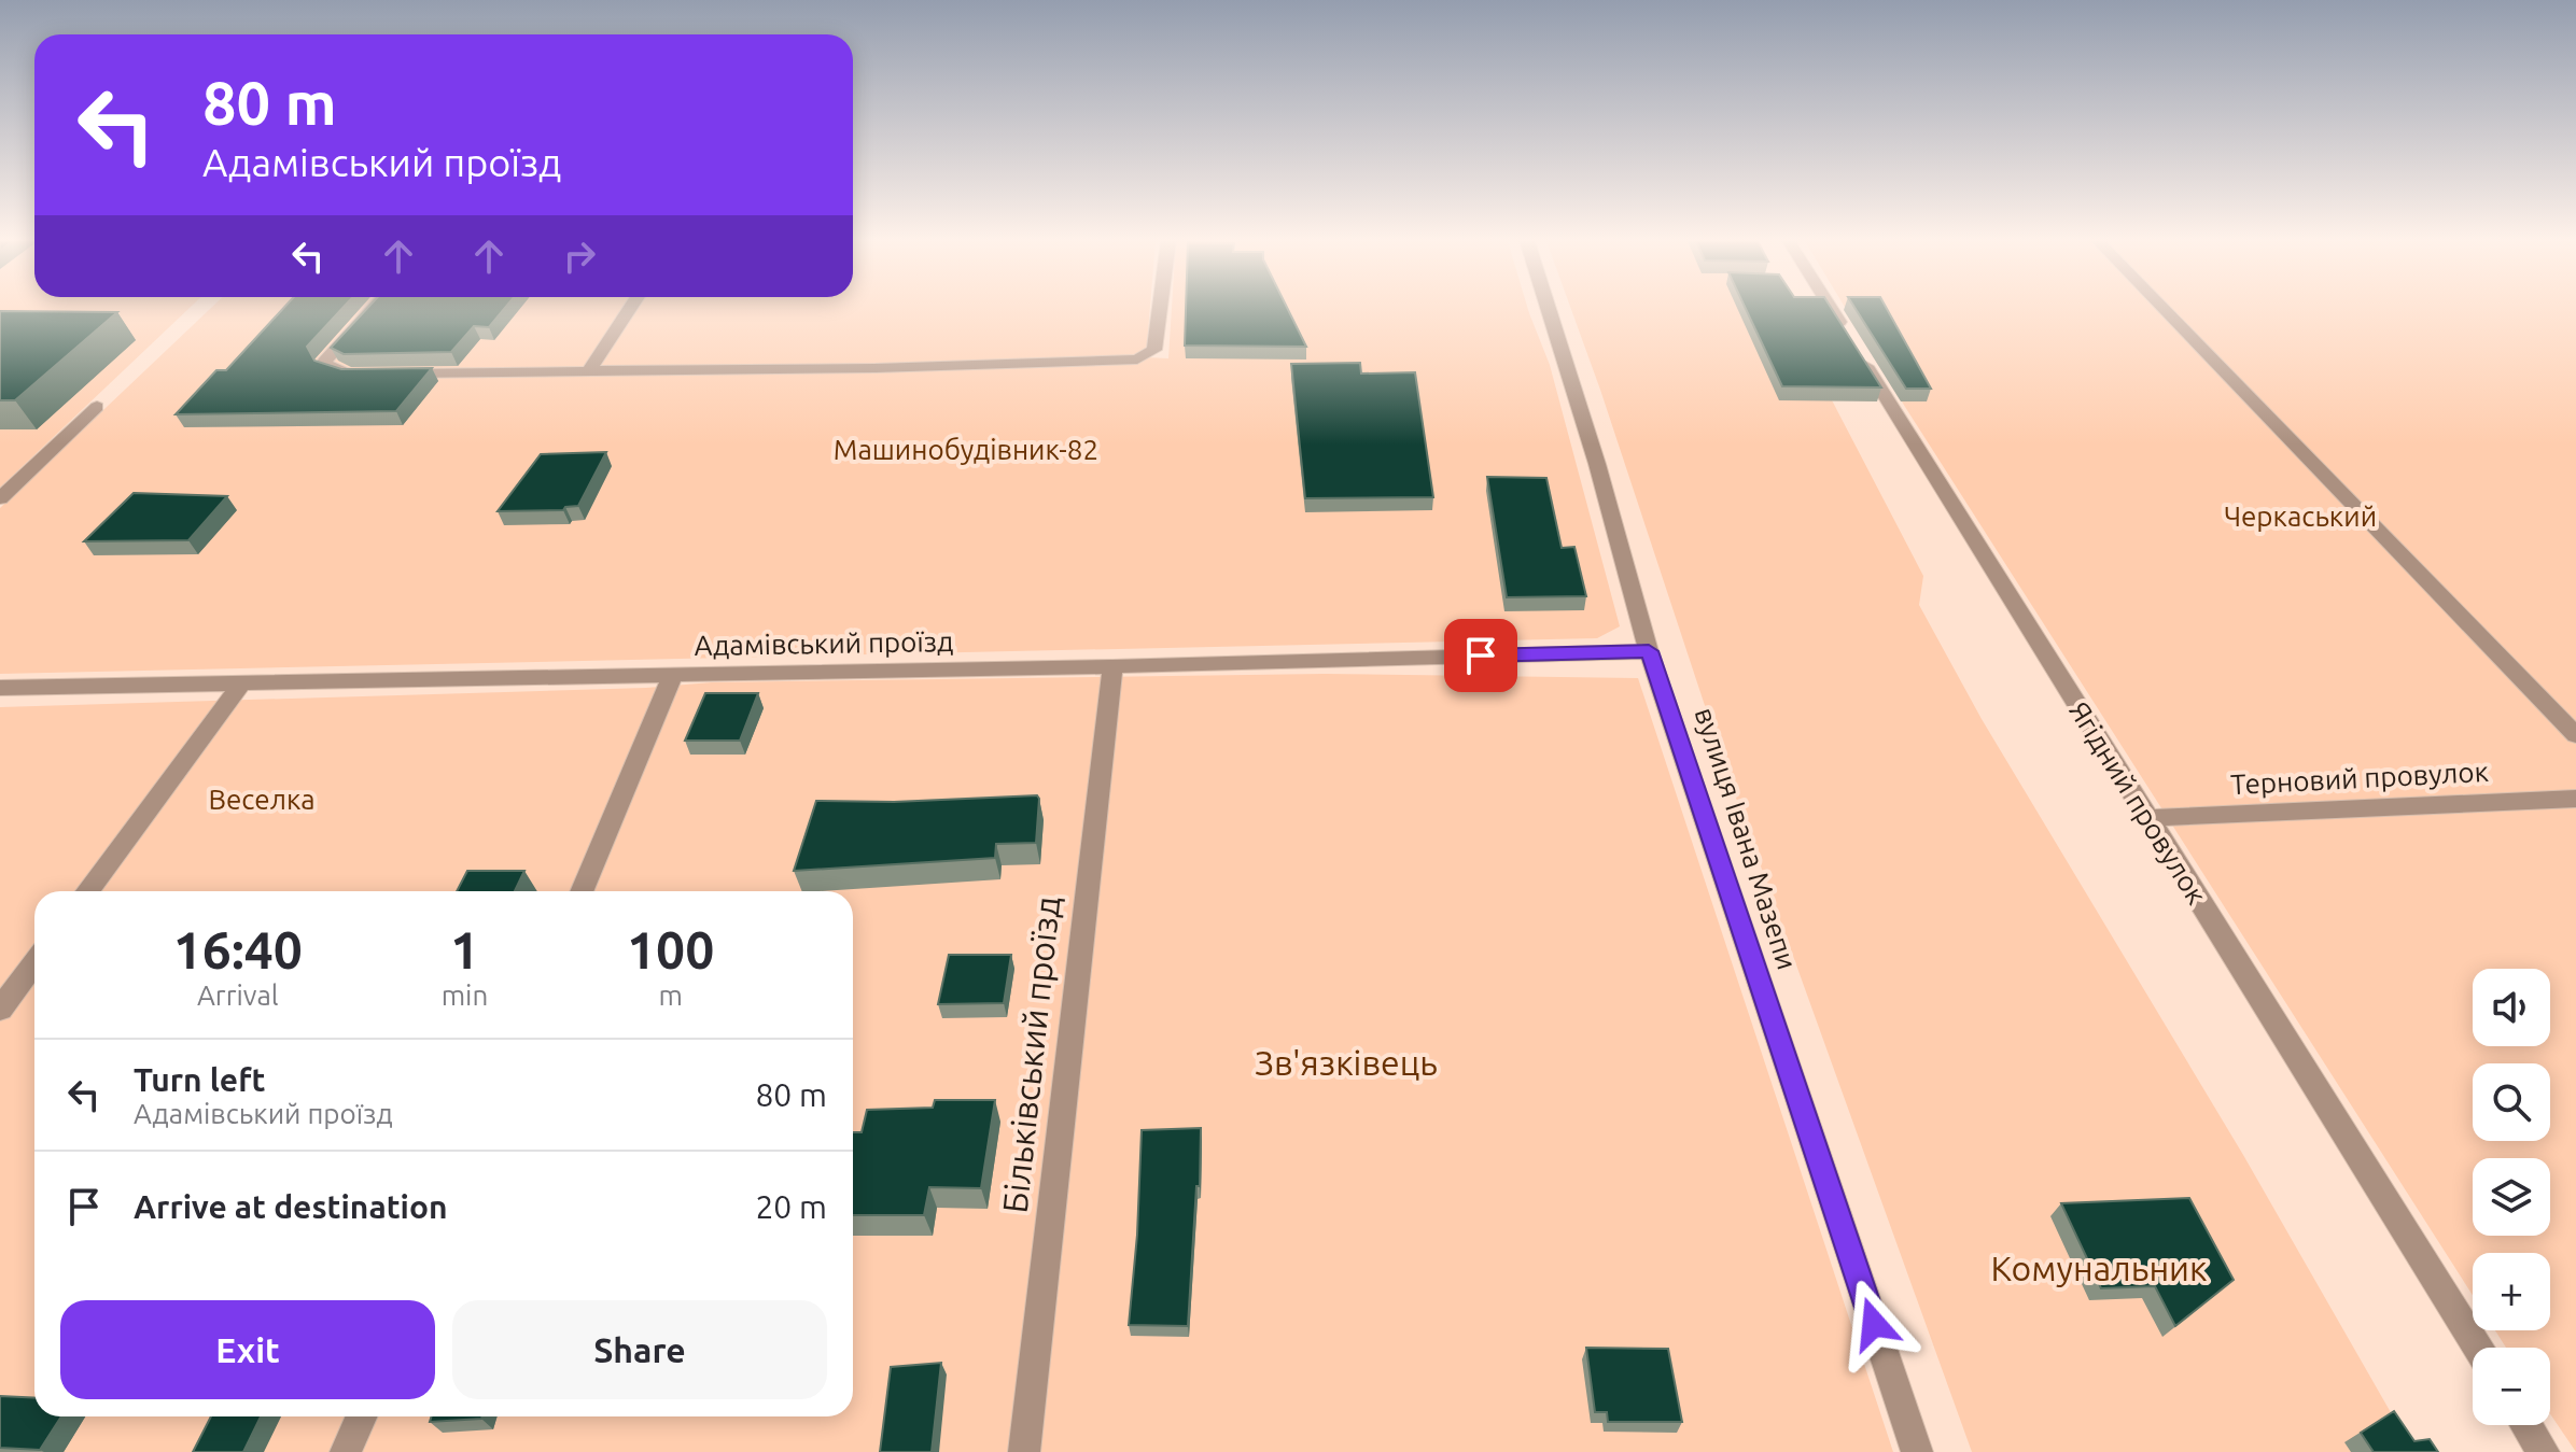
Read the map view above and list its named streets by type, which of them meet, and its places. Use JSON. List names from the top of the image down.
{
  "streets": {
    "street": [
      "Адамівський проїзд",
      "Терновий провулок",
      "Ягідний провулок",
      "вулиця Івана Мазепи",
      "Більківський проїзд"
    ]
  },
  "crossings": [
    ["Адамівський проїзд", "вулиця Івана Мазепи"],
    ["Адамівський проїзд", "Більківський проїзд"],
    ["Терновий провулок", "Ягідний провулок"]
  ],
  "parks": [
    "Машинобудівник-82",
    "Черкаський",
    "Веселка",
    "Зв'язківець",
    "Комунальник"
  ],
  "page": {
    "turn": ["80 m", "Адамівський проїзд"],
    "eta": [
      "16:40",
      "Arrival",
      "1",
      "min",
      "100",
      "m"
    ],
    "map_buttons": ["+", "−"],
    "list": [
      {
        "name": "Turn left",
        "note": "Адамівський проїзд",
        "value": "80 m"
      },
      {
        "name": "Arrive at destination",
        "value": "20 m"
      }
    ],
    "buttons": ["Exit", "Share"]
  }
}
